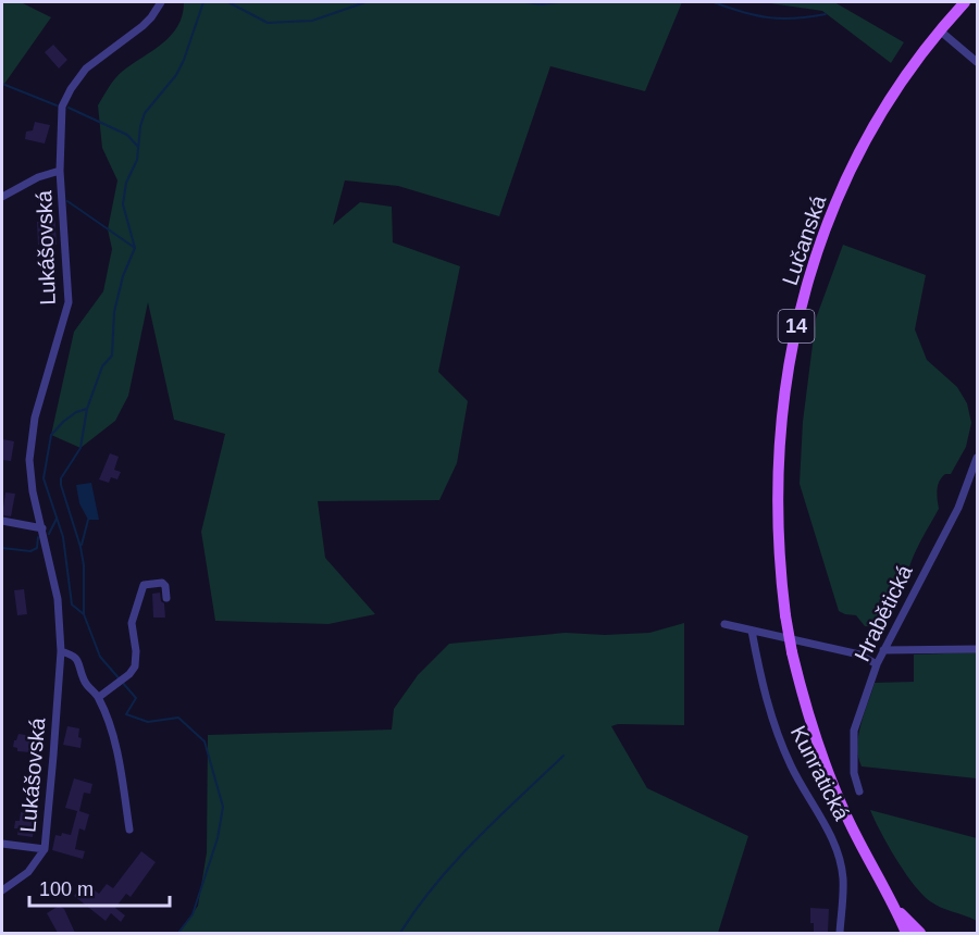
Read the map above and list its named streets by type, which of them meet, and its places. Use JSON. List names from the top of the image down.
{
  "streets": {
    "main road": ["Lučanská", "14", "Kunratická"],
    "street": ["Lukášovská", "Hrabětická"]
  },
  "crossings": [
    ["Lučanská", "14"],
    ["Lučanská", "Kunratická"]
  ],
  "scale_bar": "100 m"
}
